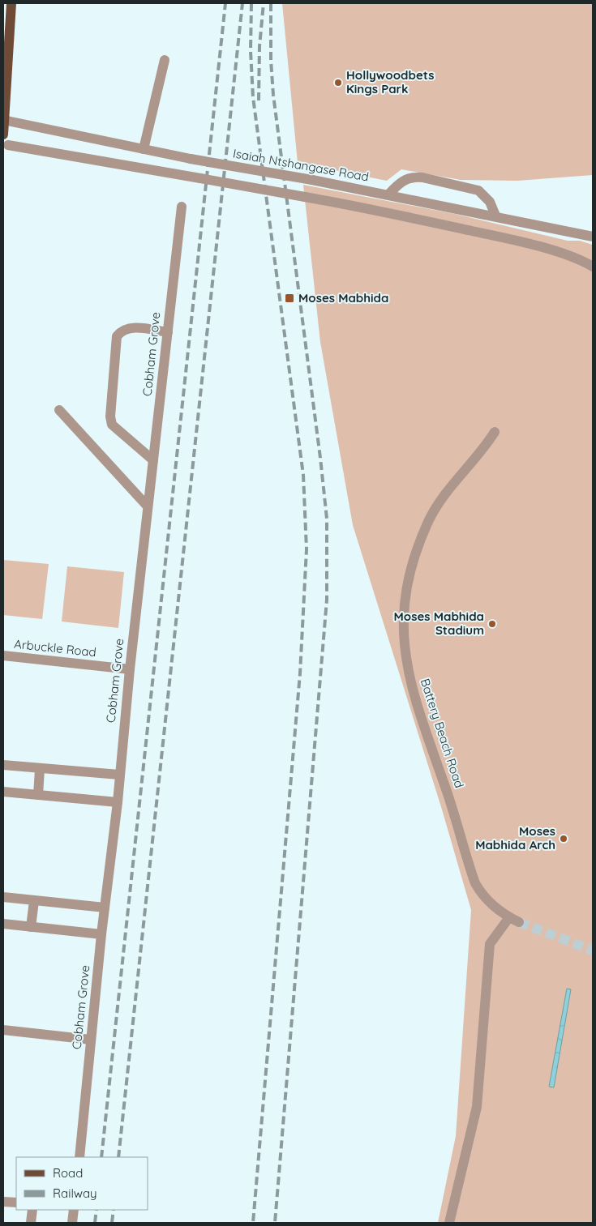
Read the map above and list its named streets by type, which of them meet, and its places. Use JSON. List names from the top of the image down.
{
  "streets": {
    "street": [
      "Isaiah Ntshangase Road",
      "Cobham Grove",
      "Arbuckle Road",
      "Battery Beach Road"
    ]
  },
  "crossings": [
    ["Cobham Grove", "Arbuckle Road"]
  ],
  "places": {
    "other": ["Hollywoodbets Kings Park", "Moses Mabhida Stadium", "Moses Mabhida Arch"],
    "transit": ["Moses Mabhida"]
  },
  "legend": ["Road", "Railway"]
}
